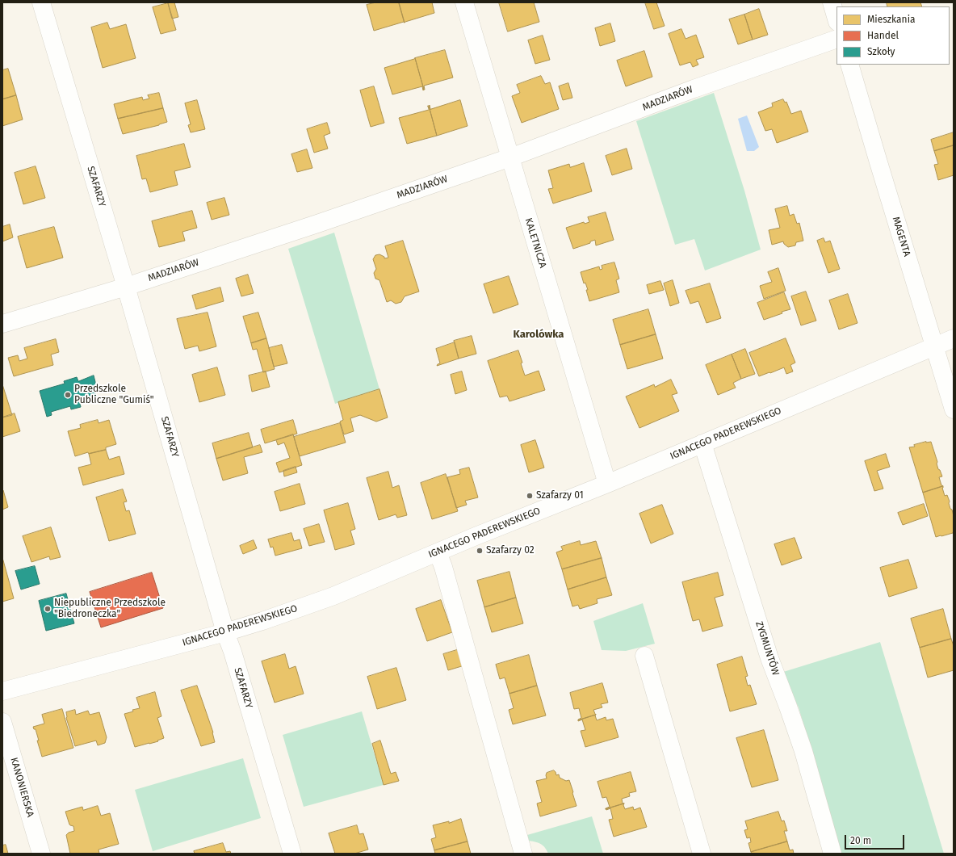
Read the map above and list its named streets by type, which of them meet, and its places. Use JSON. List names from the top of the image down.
{
  "streets": {
    "street": [
      "MADZIARÓW",
      "SZAFARZY",
      "MAGENTA",
      "KALETNICZA",
      "IGNACEGO PADEREWSKIEGO",
      "ZYGMUNTÓW",
      "KANONIERSKA"
    ]
  },
  "crossings": [
    ["MADZIARÓW", "SZAFARZY"],
    ["MADZIARÓW", "KALETNICZA"],
    ["SZAFARZY", "IGNACEGO PADEREWSKIEGO"],
    ["MAGENTA", "IGNACEGO PADEREWSKIEGO"],
    ["KALETNICZA", "IGNACEGO PADEREWSKIEGO"],
    ["IGNACEGO PADEREWSKIEGO", "ZYGMUNTÓW"]
  ],
  "districts": ["Karolówka"],
  "places": [
    "Przedszkole Publiczne \"Gumiś\"",
    "Szafarzy 01",
    "Szafarzy 02",
    "Niepubliczne Przedszkole \"Biedroneczka\""
  ],
  "legend": ["Mieszkania", "Handel", "Szkoły"],
  "scale_bar": "20 m"
}
